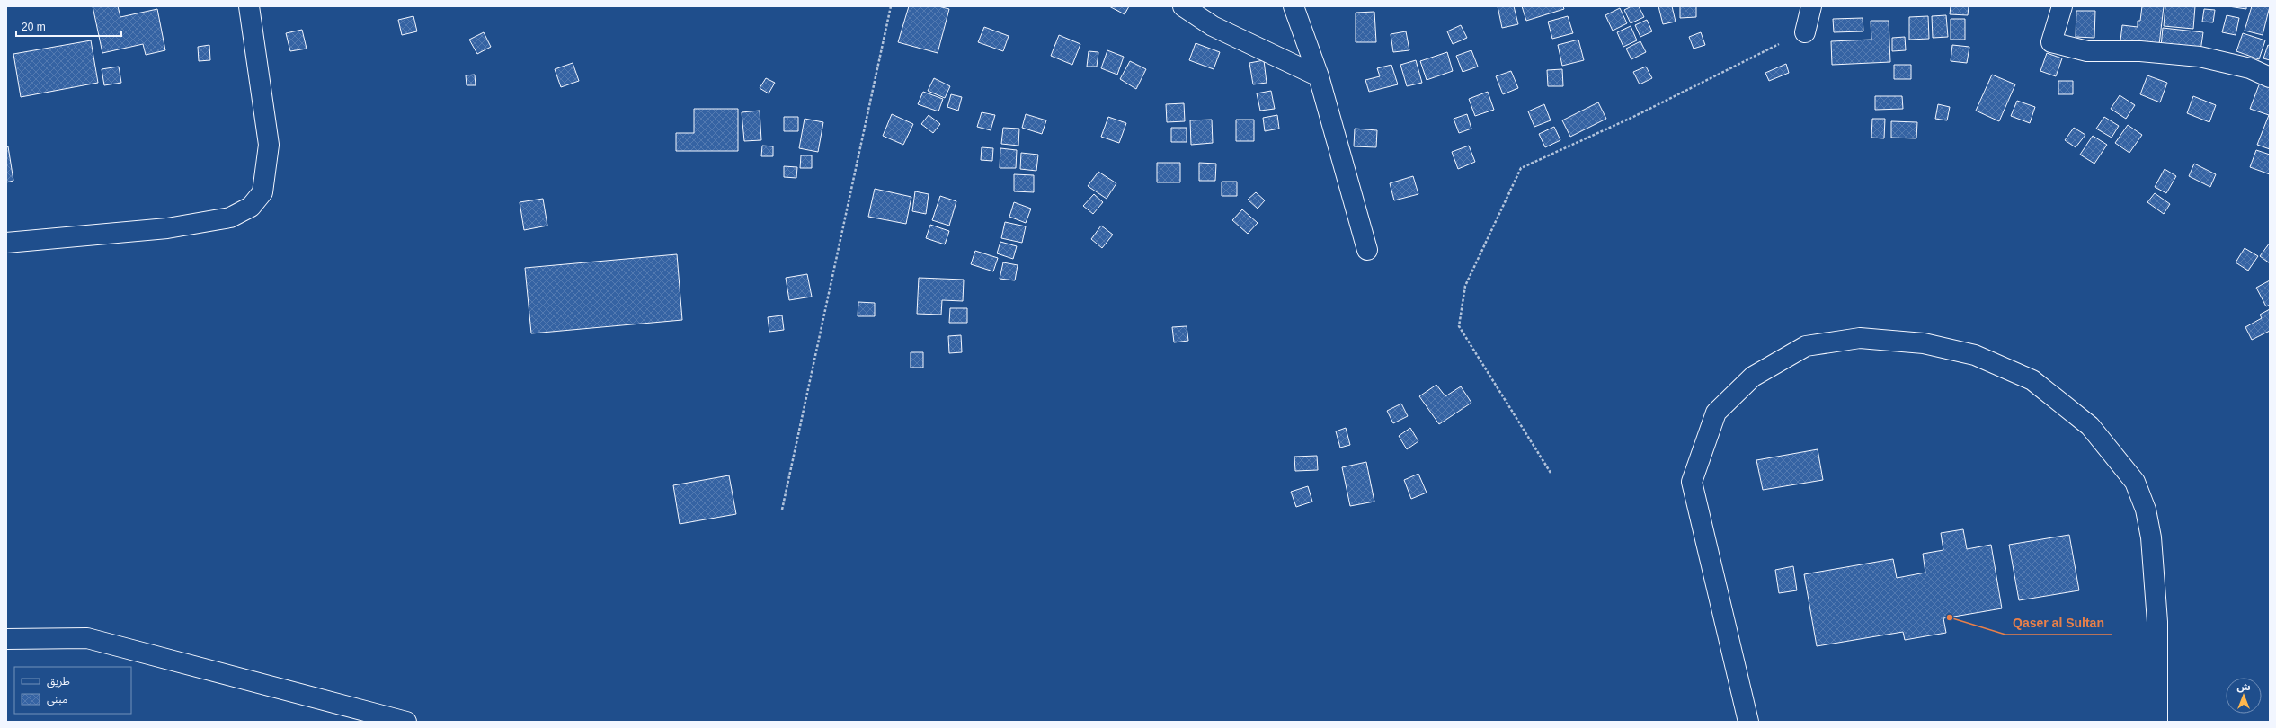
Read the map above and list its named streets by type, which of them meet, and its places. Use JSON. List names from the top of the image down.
{
  "places": ["Qaser al Sultan"],
  "legend": ["طريق", "مبنى"],
  "scale_bar": "20 m",
  "north": "top"
}
